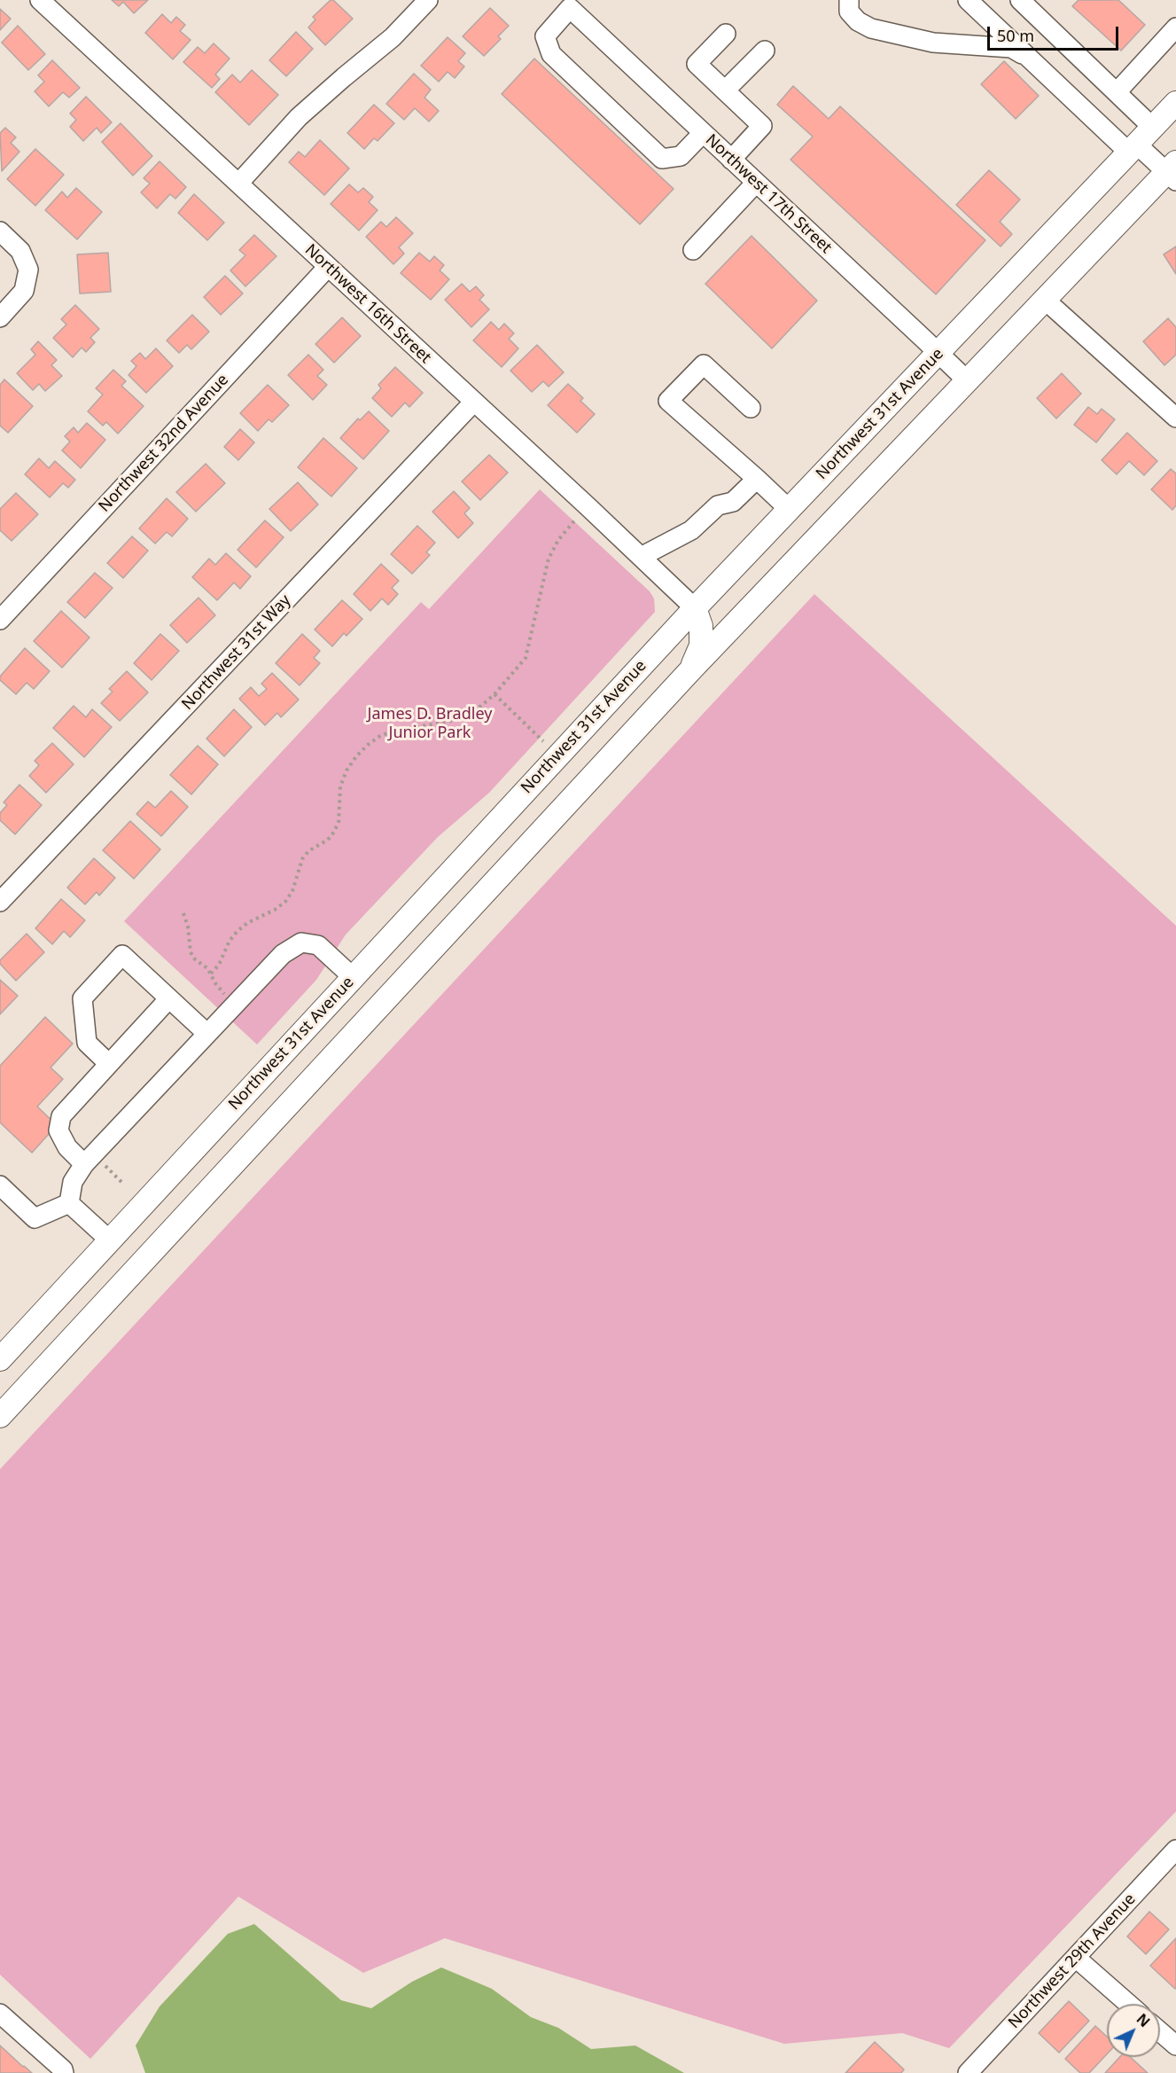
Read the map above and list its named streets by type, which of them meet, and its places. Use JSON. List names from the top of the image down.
{
  "streets": {
    "main road": ["Northwest 31st Avenue"],
    "street": [
      "Northwest 17th Street",
      "Northwest 16th Street",
      "Northwest 32nd Avenue",
      "Northwest 31st Way",
      "Northwest 29th Avenue"
    ]
  },
  "crossings": [
    ["Northwest 17th Street", "Northwest 31st Avenue"],
    ["Northwest 16th Street", "Northwest 31st Avenue"],
    ["Northwest 16th Street", "Northwest 32nd Avenue"],
    ["Northwest 16th Street", "Northwest 31st Way"]
  ],
  "parks": ["James D. Bradley Junior Park"],
  "scale_bar": "50 m",
  "north": "top right"
}
